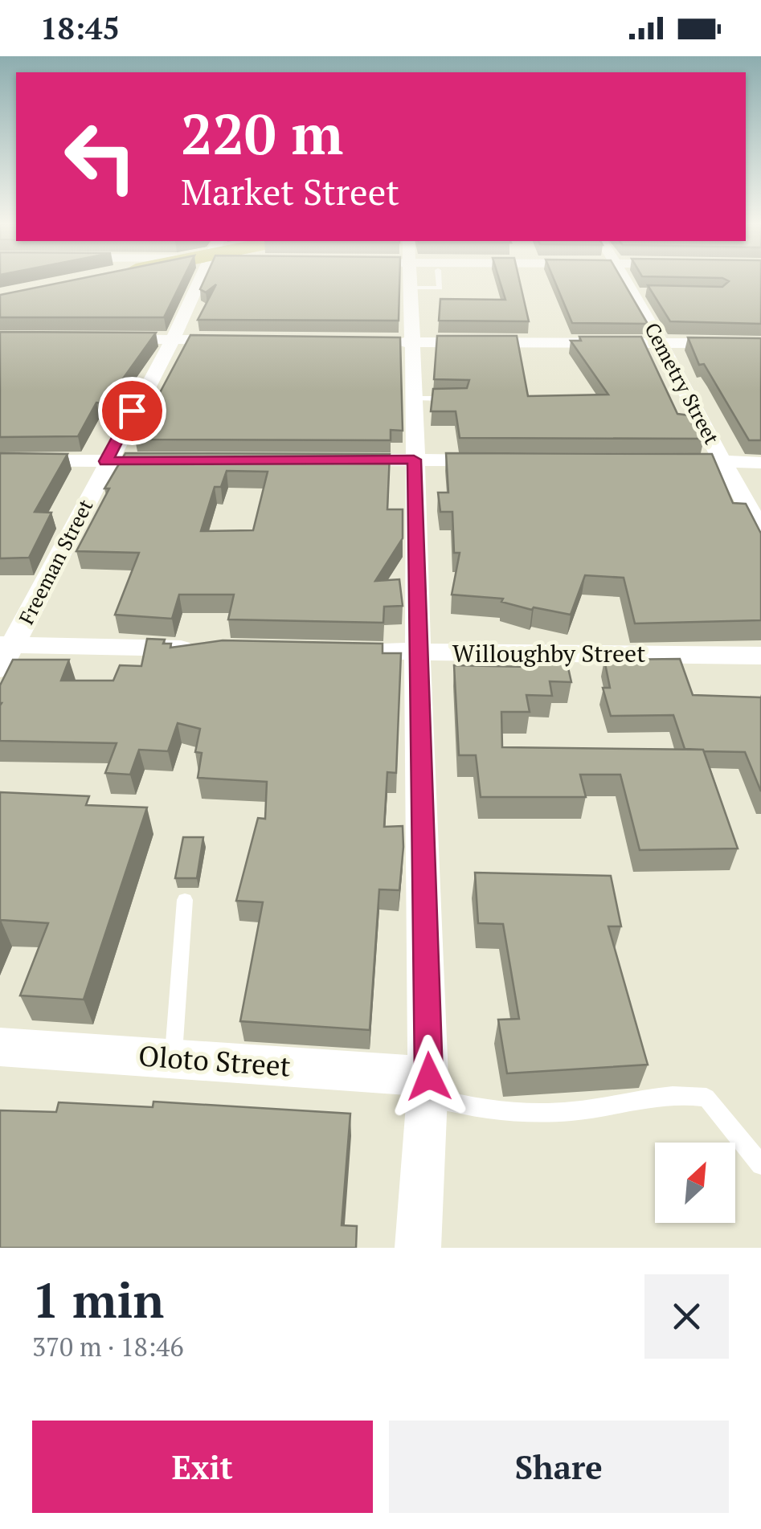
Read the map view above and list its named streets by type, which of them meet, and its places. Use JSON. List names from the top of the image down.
{
  "streets": {
    "street": [
      "Cemetry Street",
      "Freeman Street",
      "Willoughby Street",
      "Oloto Street"
    ]
  },
  "north": "top right",
  "page": {
    "status": "18:45",
    "turn": ["220 m", "Market Street"],
    "heading": ["1 min", "370 m · 18:46"],
    "buttons": ["Exit", "Share"]
  }
}
